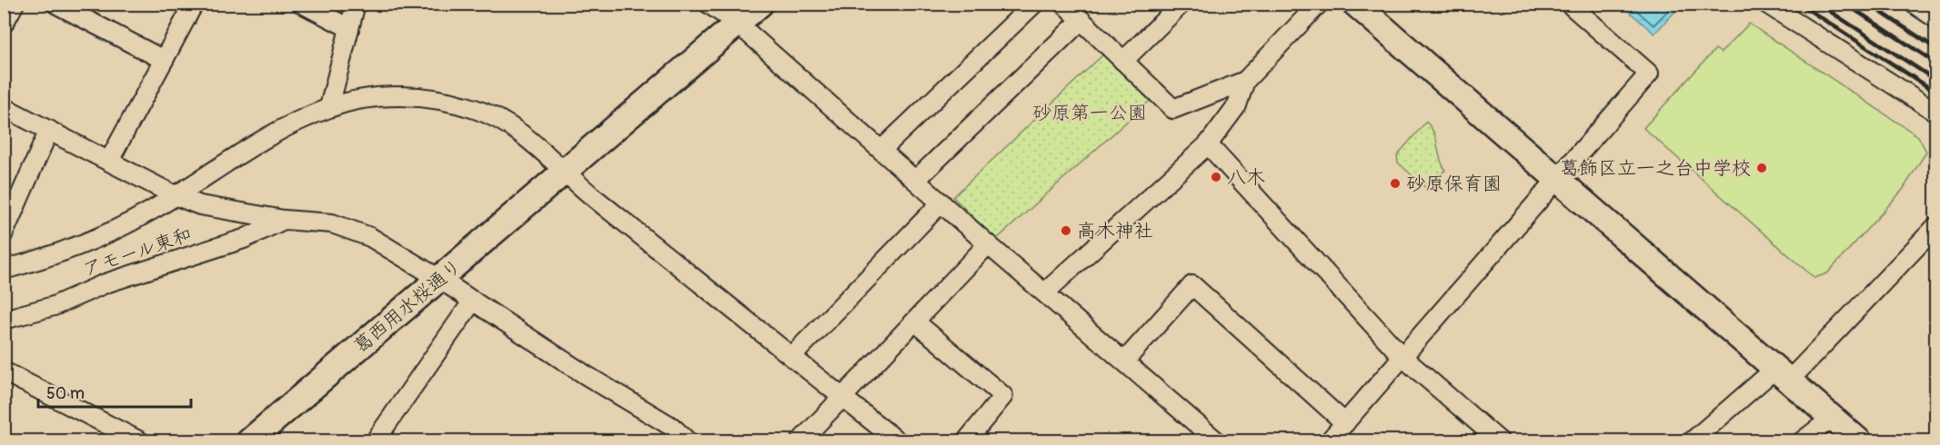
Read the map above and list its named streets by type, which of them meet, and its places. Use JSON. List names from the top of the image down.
{
  "streets": {
    "street": ["アモール東和", "葛西用水桜通り"]
  },
  "parks": ["砂原第一公園"],
  "places": [
    "葛飾区立一之台中学校",
    "八木",
    "砂原保育園",
    "高木神社"
  ],
  "scale_bar": "50 m"
}
